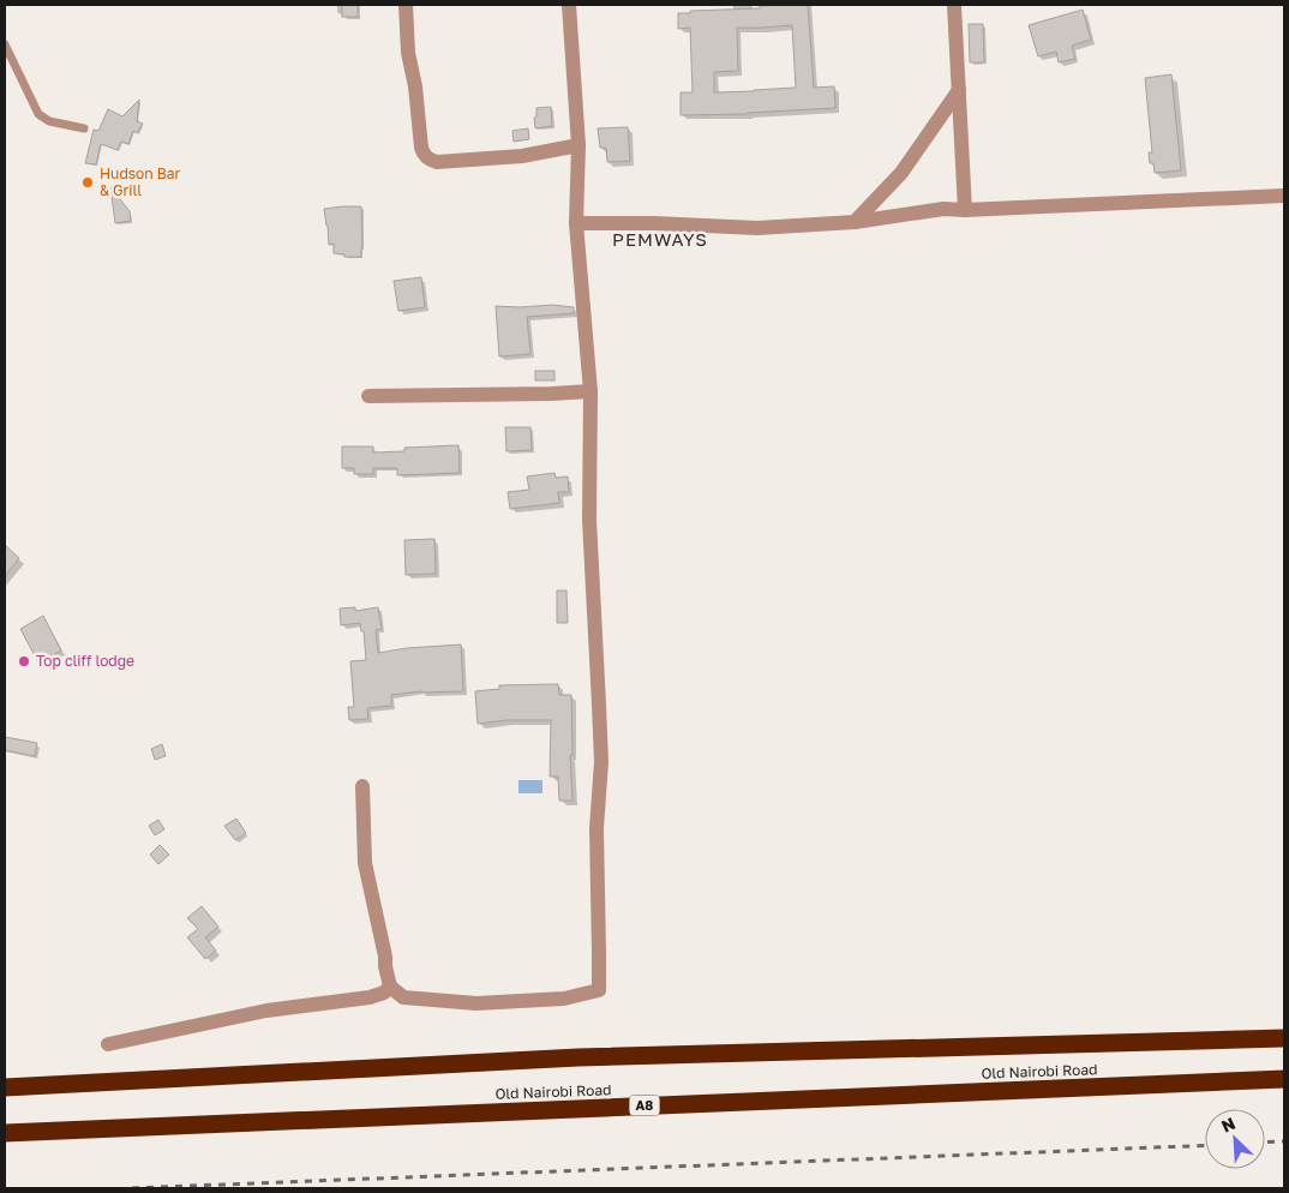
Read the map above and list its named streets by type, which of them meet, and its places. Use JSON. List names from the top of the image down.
{
  "streets": {
    "highway": ["Old Nairobi Road", "A8"]
  },
  "districts": ["PEMWAYS"],
  "places": ["Hudson Bar & Grill", "Top cliff lodge"],
  "north": "top left"
}
